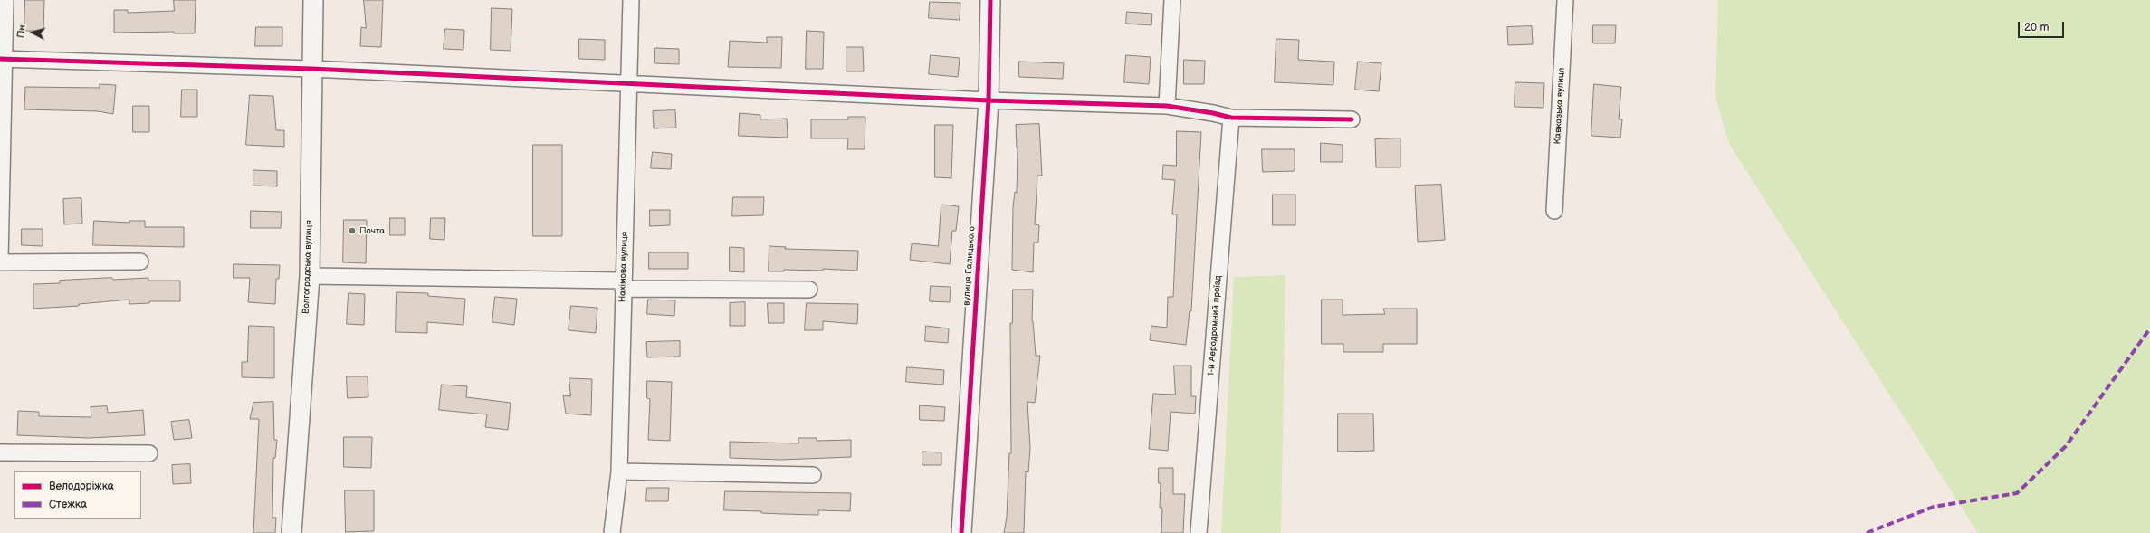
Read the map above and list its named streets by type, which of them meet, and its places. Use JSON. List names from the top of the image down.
{
  "streets": {
    "street": [
      "Кавказька вулиця",
      "вулиця Галицького",
      "Волгоградська вулиця",
      "Нахімова вулиця",
      "1-й Аеродромний проїзд"
    ]
  },
  "places": ["Почта"],
  "legend": ["Велодоріжка", "Стежка"],
  "scale_bar": "20 m",
  "north": "left"
}
